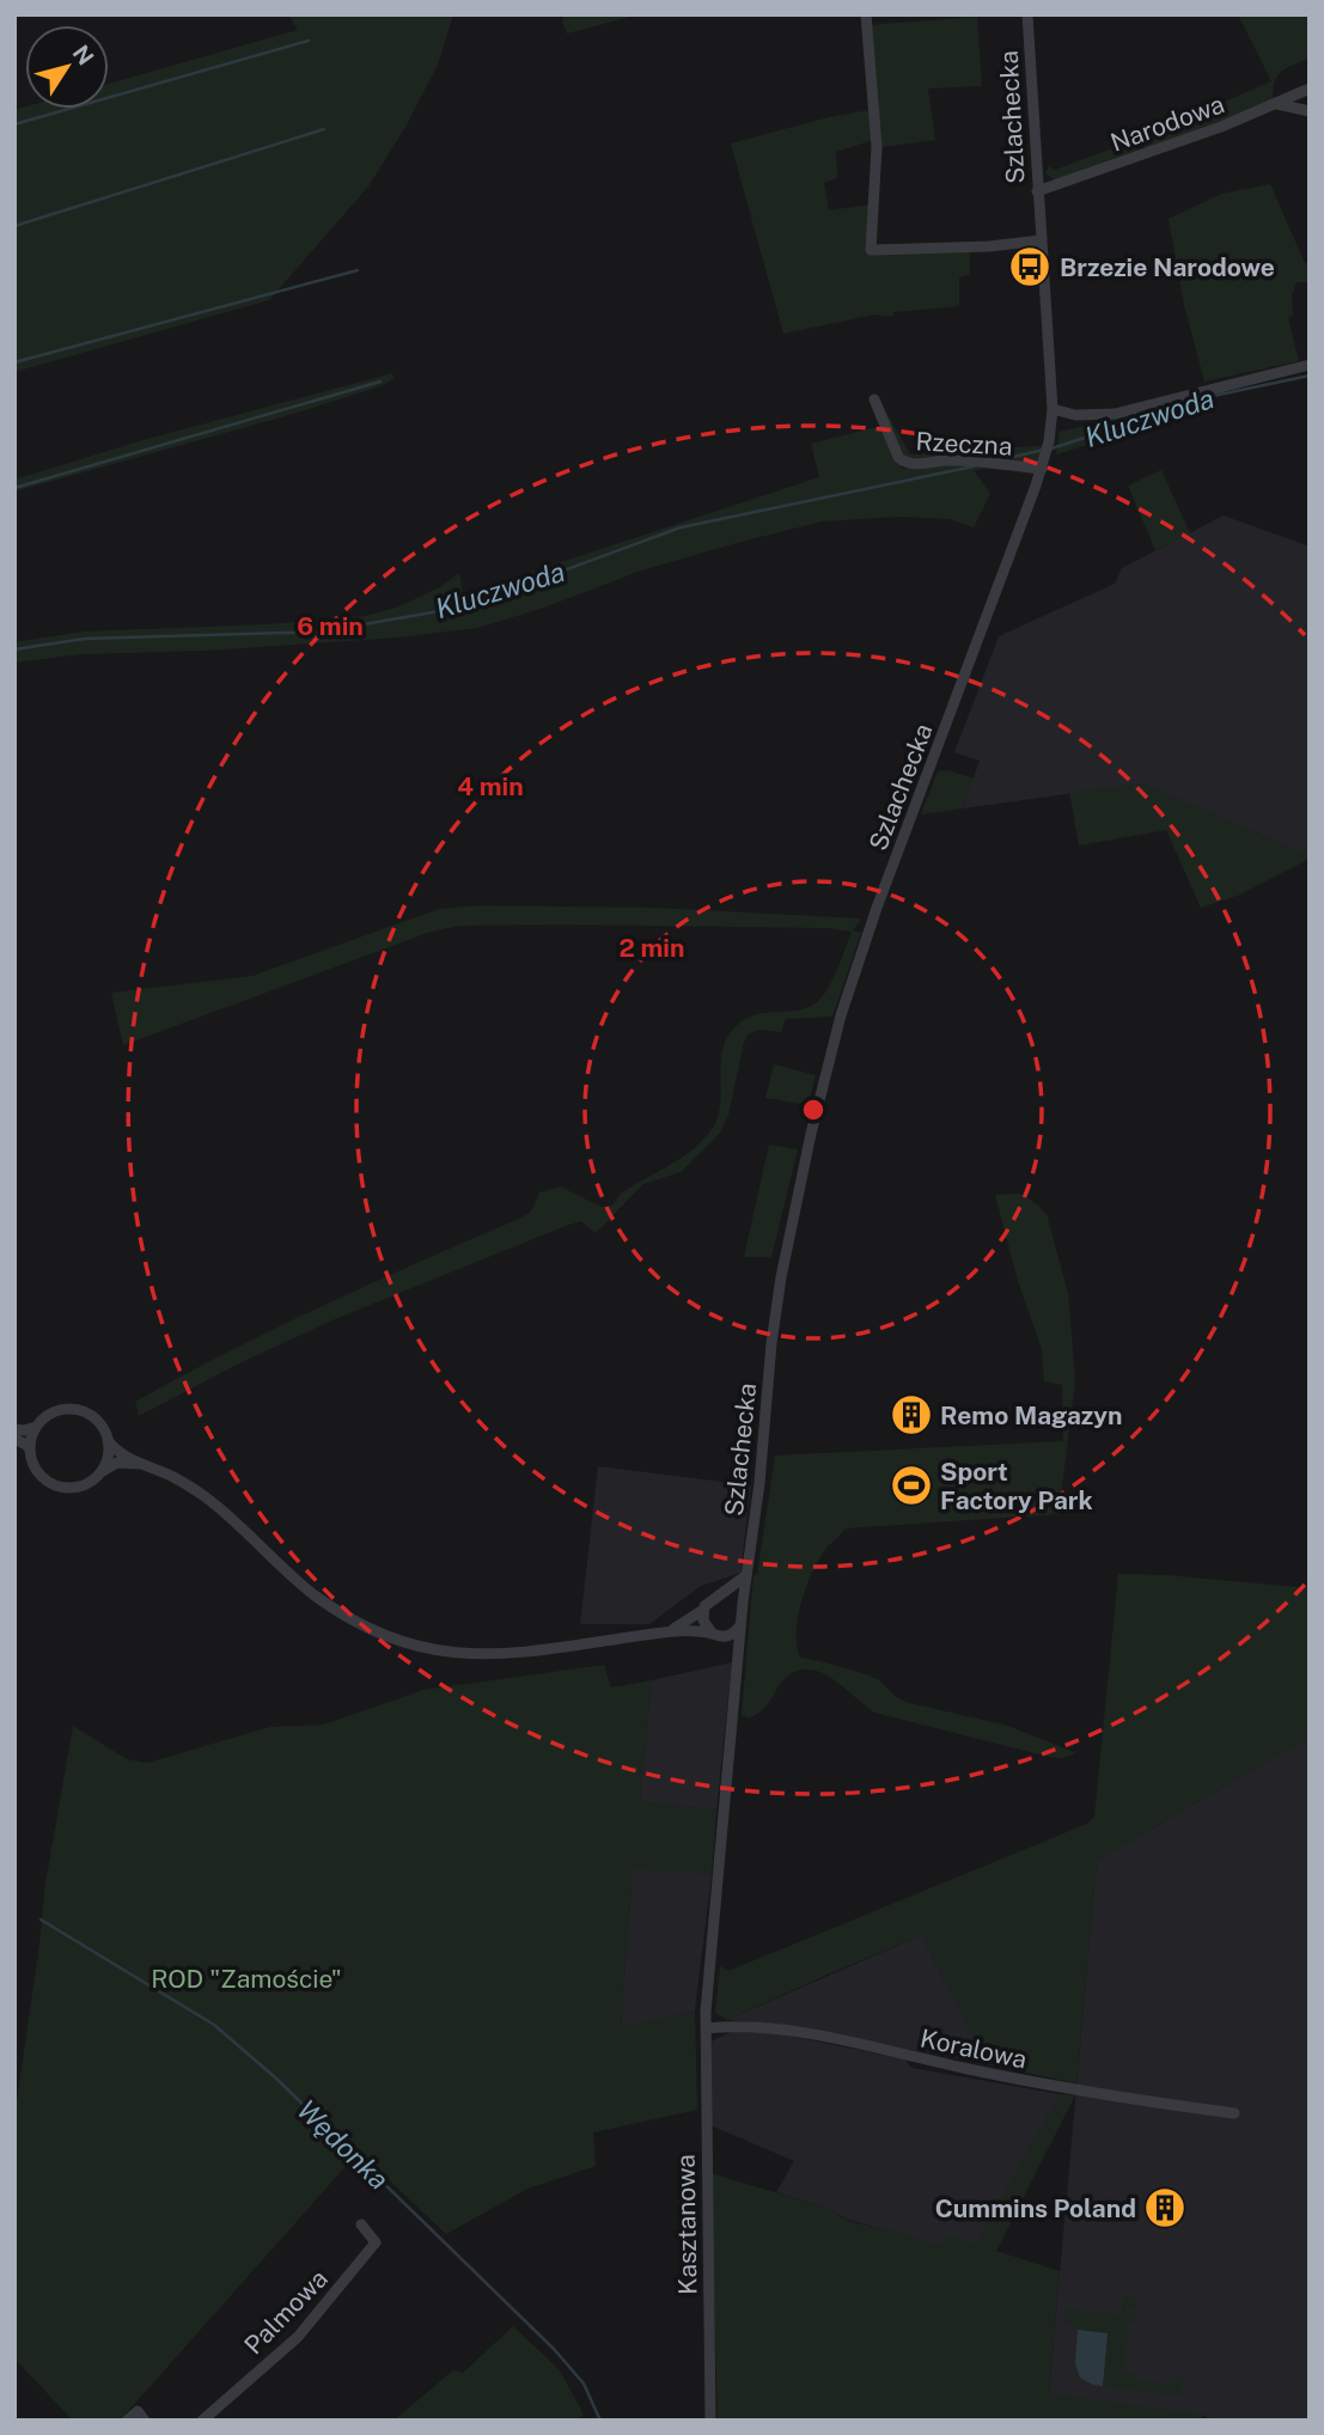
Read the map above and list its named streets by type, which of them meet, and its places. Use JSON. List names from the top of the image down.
{
  "streets": {
    "street": [
      "Szlachecka",
      "Narodowa",
      "Rzeczna",
      "Koralowa",
      "Kasztanowa",
      "Palmowa"
    ]
  },
  "crossings": [
    ["Szlachecka", "Narodowa"],
    ["Szlachecka", "Rzeczna"],
    ["Szlachecka", "Koralowa"],
    ["Szlachecka", "Kasztanowa"],
    ["Koralowa", "Kasztanowa"]
  ],
  "water": ["Kluczwoda", "Wędonka"],
  "parks": ["ROD \"Zamoście\""],
  "places": {
    "bus stop": ["Brzezie Narodowe"],
    "building": ["Remo Magazyn", "Cummins Poland"],
    "sports": ["Sport Factory Park"]
  },
  "north": "top right",
  "rings": ["6 min", "4 min", "2 min"]
}
